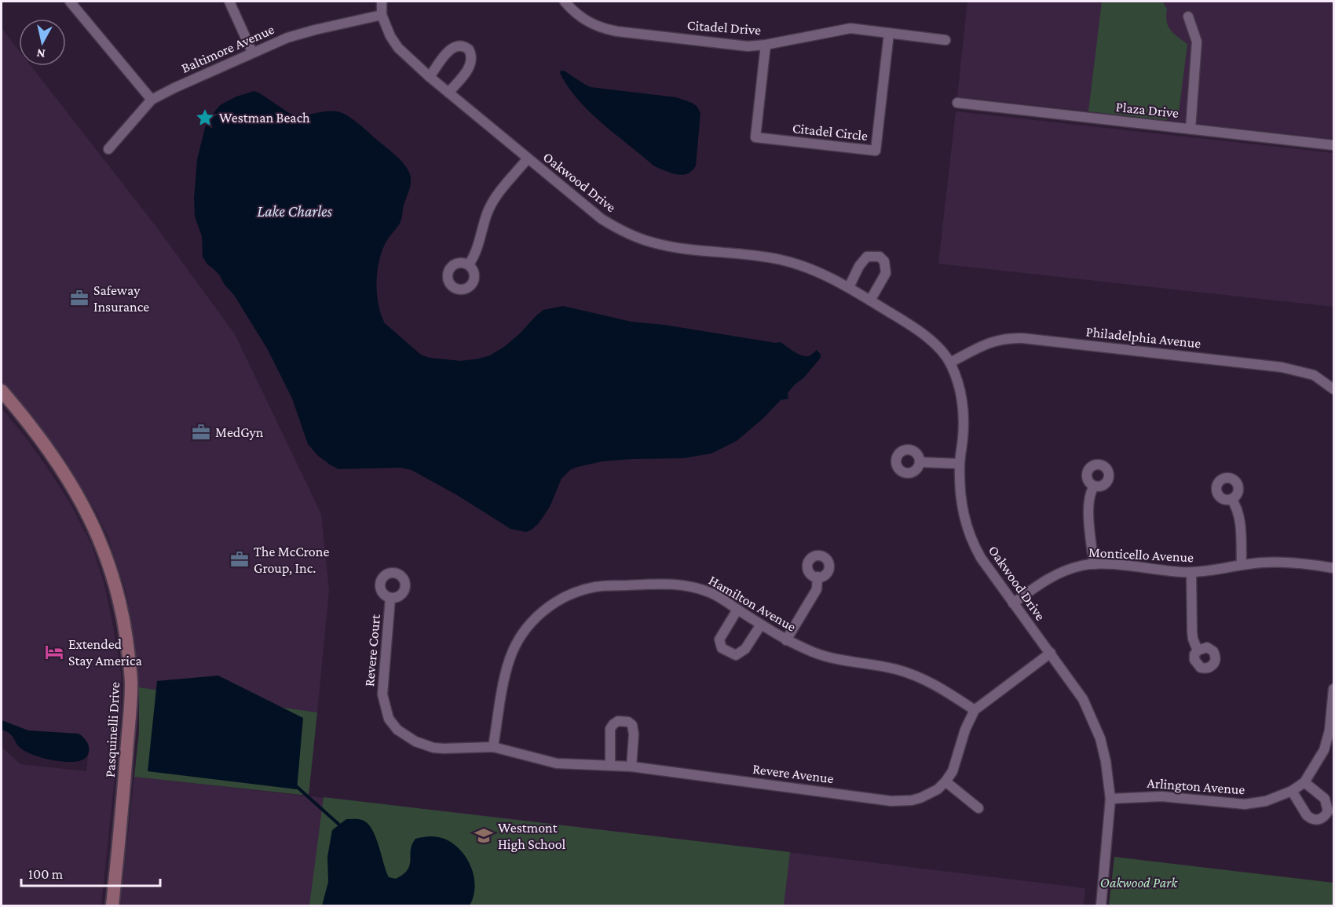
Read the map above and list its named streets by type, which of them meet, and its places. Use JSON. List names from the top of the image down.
{
  "streets": {
    "street": [
      "Citadel Drive",
      "Baltimore Avenue",
      "Plaza Drive",
      "Citadel Circle",
      "Oakwood Drive",
      "Philadelphia Avenue",
      "Monticello Avenue",
      "Hamilton Avenue",
      "Revere Court",
      "Pasquinelli Drive",
      "Revere Avenue",
      "Arlington Avenue"
    ]
  },
  "crossings": [
    ["Citadel Drive", "Citadel Circle"],
    ["Baltimore Avenue", "Oakwood Drive"],
    ["Oakwood Drive", "Philadelphia Avenue"],
    ["Oakwood Drive", "Monticello Avenue"],
    ["Oakwood Drive", "Revere Avenue"],
    ["Oakwood Drive", "Arlington Avenue"],
    ["Hamilton Avenue", "Revere Avenue"],
    ["Revere Court", "Revere Avenue"]
  ],
  "water": ["Lake Charles"],
  "parks": ["Oakwood Park"],
  "places": {
    "place": ["Westman Beach"],
    "office": ["Safeway Insurance", "MedGyn", "The McCrone Group, Inc."],
    "hotel": ["Extended Stay America"],
    "school or university": ["Westmont High School"]
  },
  "scale_bar": "100 m",
  "north": "bottom"
}
